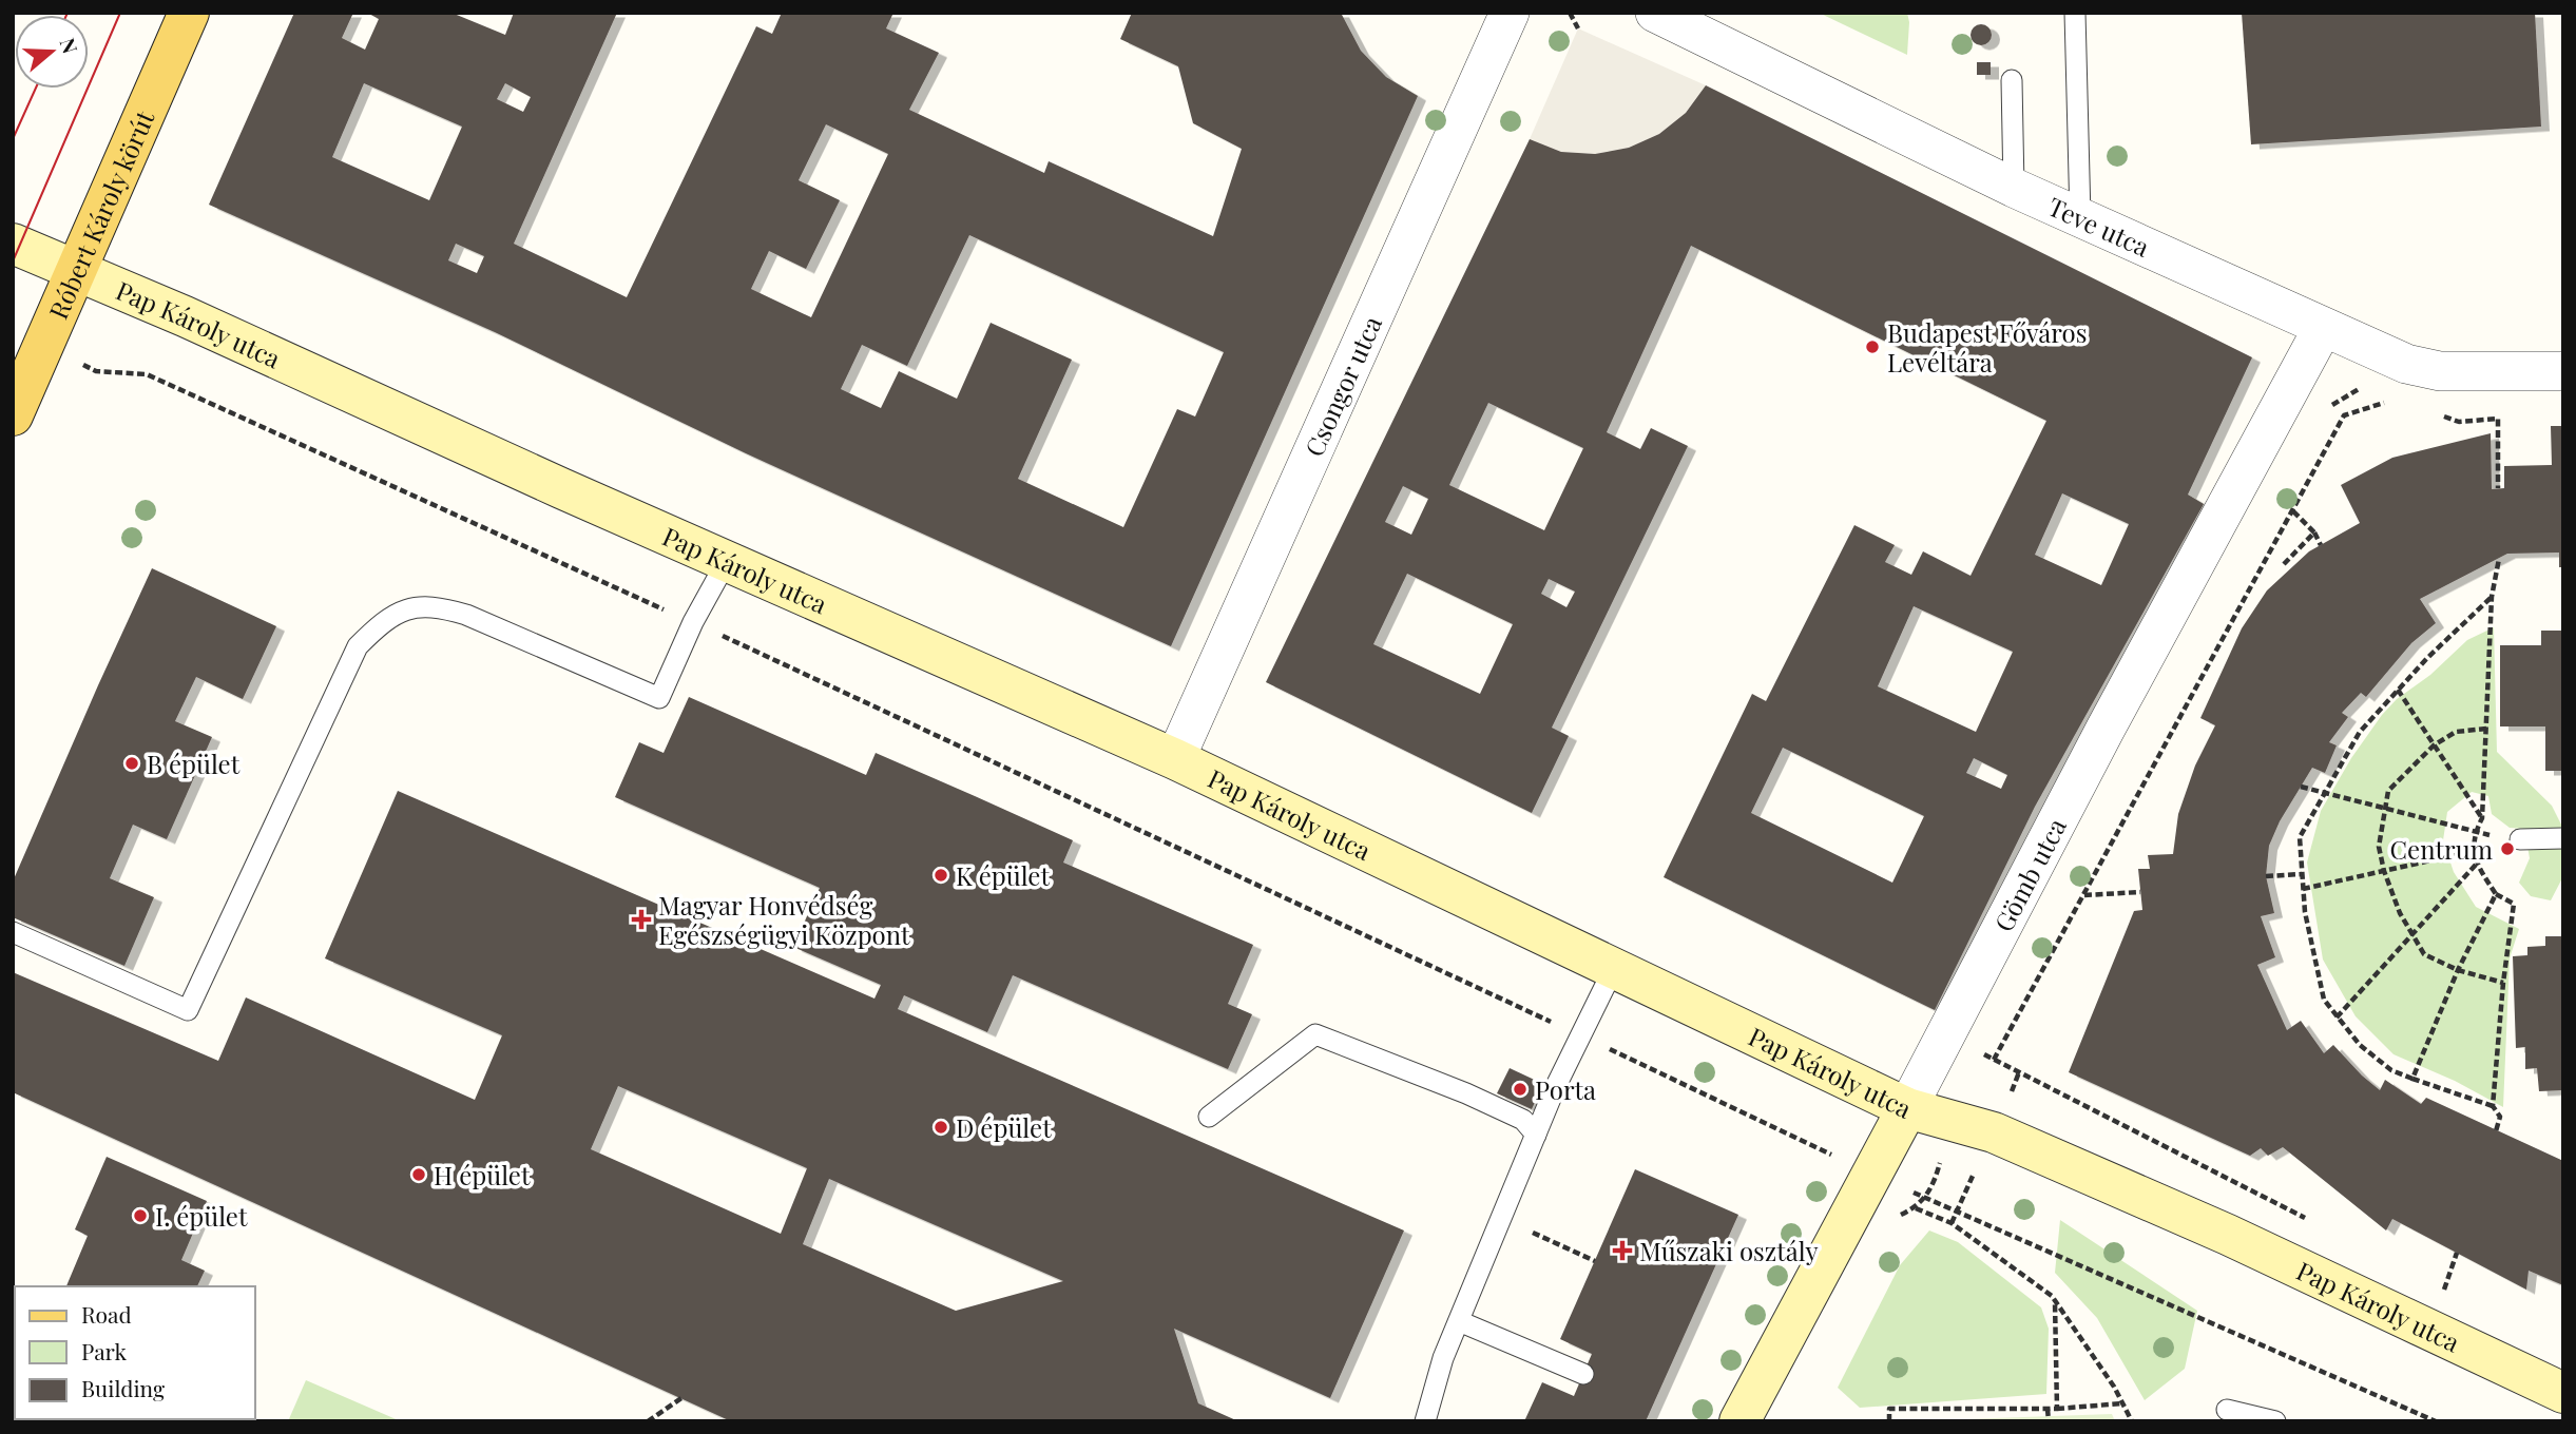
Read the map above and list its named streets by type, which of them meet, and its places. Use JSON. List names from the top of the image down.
{
  "streets": {
    "main road": ["Róbert Károly körút"],
    "street": [
      "Teve utca",
      "Pap Károly utca",
      "Csongor utca",
      "Gömb utca"
    ]
  },
  "crossings": [
    ["Róbert Károly körút", "Pap Károly utca"],
    ["Teve utca", "Gömb utca"],
    ["Pap Károly utca", "Csongor utca"],
    ["Pap Károly utca", "Gömb utca"]
  ],
  "places": {
    "other": [
      "Budapest Főváros Levéltára",
      "B épület",
      "Centrum",
      "K épület",
      "Porta",
      "D épület",
      "H épület",
      "I. épület"
    ],
    "health": ["Magyar Honvédség Egészségügyi Központ", "Műszaki osztály"]
  },
  "legend": ["Road", "Park", "Building"],
  "north": "right"
}
